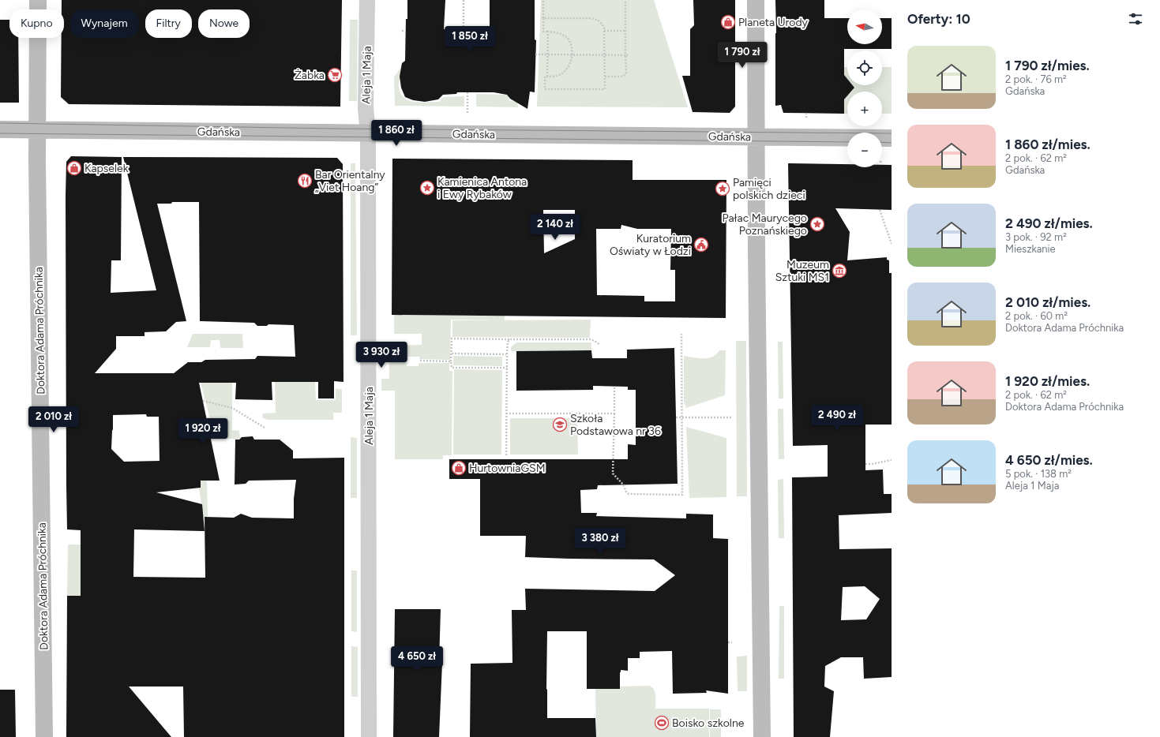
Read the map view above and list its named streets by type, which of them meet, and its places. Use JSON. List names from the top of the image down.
{
  "streets": {
    "street": ["Aleja 1 Maja", "Gdańska", "Doktora Adama Próchnika"]
  },
  "crossings": [
    ["Aleja 1 Maja", "Gdańska"],
    ["Gdańska", "Doktora Adama Próchnika"]
  ],
  "places": {
    "shop": ["Planeta Urody", "Kapselek", "HurtowniaGSM"],
    "supermarket": ["Żabka"],
    "restaurant": ["Bar Orientalny „Viet Hoang”"],
    "place": ["Kamienica Antona i Ewy Rybaków", "Pamięci polskich dzieci", "Pałac Maurycego Poznańskiego"],
    "public building": ["Kuratorium Oświaty w Łodzi"],
    "museum": ["Muzeum Sztuki MS1"],
    "school or university": ["Szkoła Podstawowa nr 36"],
    "sports": ["Boisko szkolne"]
  },
  "north": "left",
  "page": {
    "heading": "Oferty: 10",
    "map_buttons": ["+", "−"],
    "chip": [
      "Kupno",
      "Wynajem",
      "Filtry",
      "Nowe"
    ],
    "price": [
      "1 850 zł",
      "1 790 zł",
      "1 860 zł",
      "2 140 zł",
      "3 930 zł",
      "2 490 zł",
      "2 010 zł",
      "1 920 zł",
      "3 380 zł",
      "4 650 zł"
    ],
    "list": [
      {
        "name": "1 790 zł/mies.",
        "note": "2 pok. · 76 m² · Gdańska"
      },
      {
        "name": "1 860 zł/mies.",
        "note": "2 pok. · 62 m² · Gdańska"
      },
      {
        "name": "2 490 zł/mies.",
        "note": "3 pok. · 92 m² · Mieszkanie"
      },
      {
        "name": "2 010 zł/mies.",
        "note": "2 pok. · 60 m² · Doktora Adama Próchnika"
      },
      {
        "name": "1 920 zł/mies.",
        "note": "2 pok. · 62 m² · Doktora Adama Próchnika"
      },
      {
        "name": "4 650 zł/mies.",
        "note": "5 pok. · 138 m² · Aleja 1 Maja"
      }
    ]
  }
}
